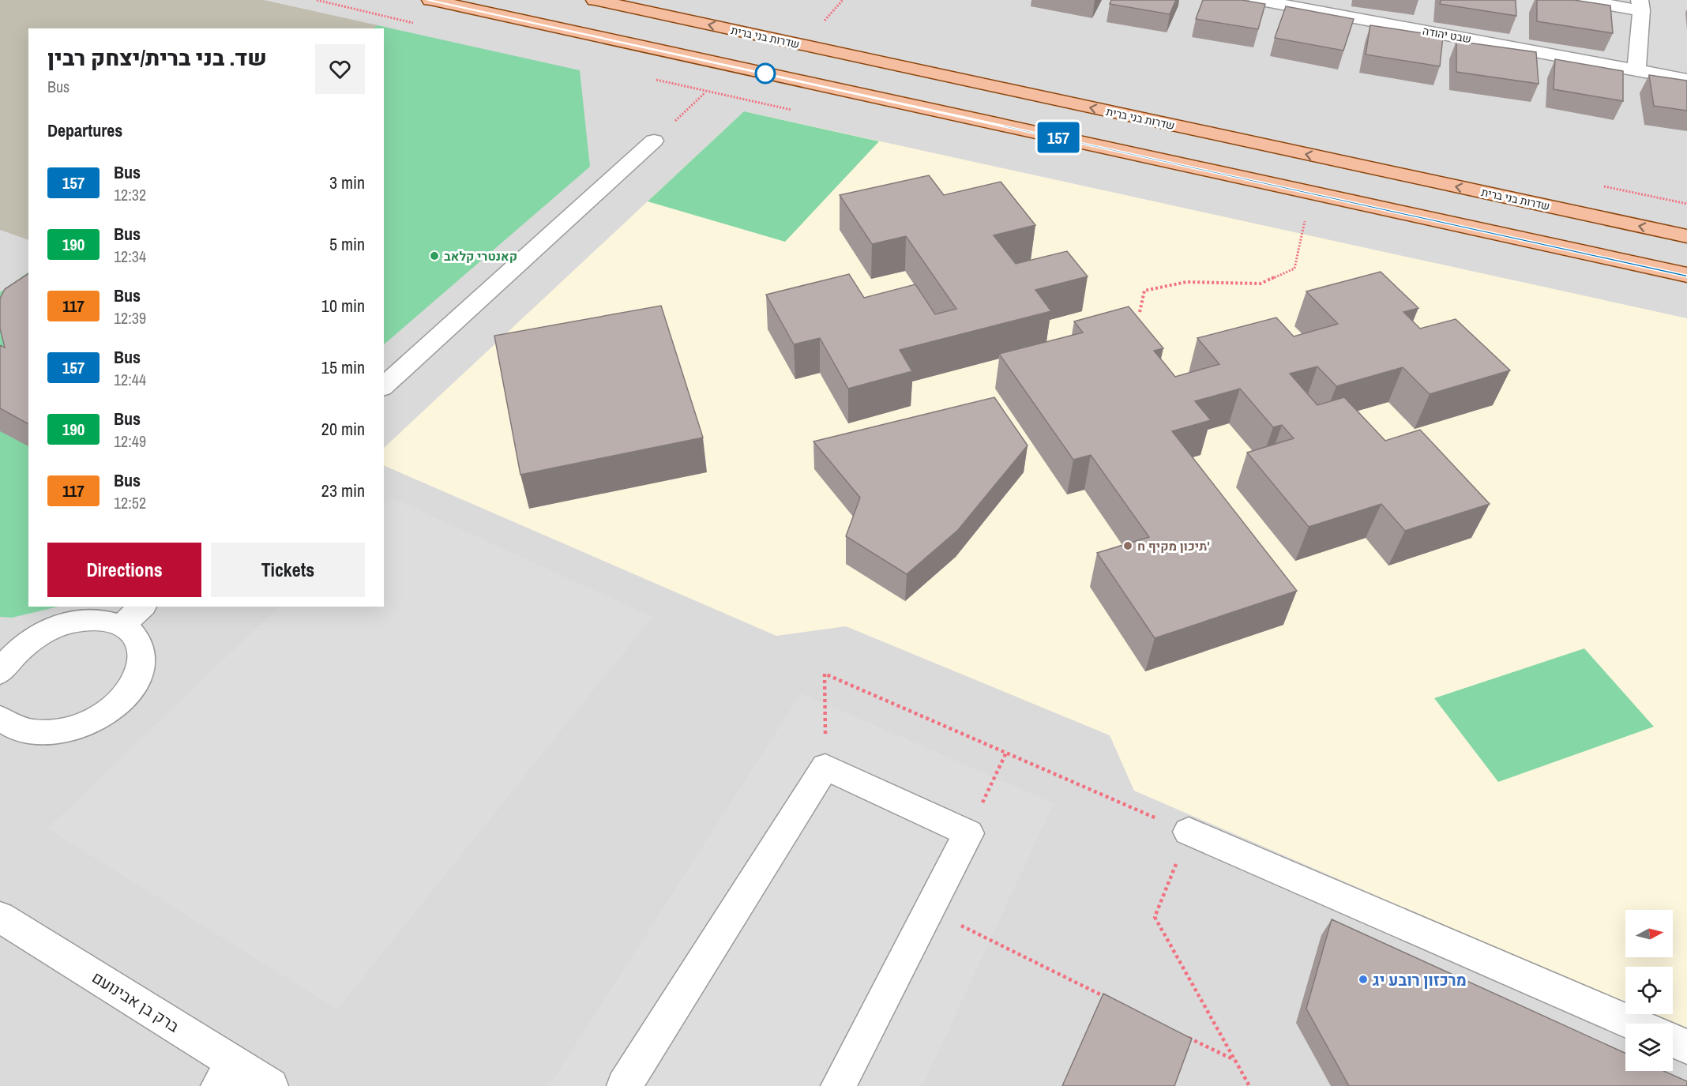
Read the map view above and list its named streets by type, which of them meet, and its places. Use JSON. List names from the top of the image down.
{
  "streets": {
    "main road": ["שדרות בני ברית"],
    "street": ["שבט יהודה", "ברק בן אבינועם"]
  },
  "places": ["קאנטרי קלאב", "תיכון מקיף ח'", "מרכזון רובע יג"],
  "lines": ["bus line 157"],
  "north": "right",
  "page": {
    "on_map": "157",
    "heading": [
      ["שד. בני ברית/יצחק רבין", "Bus"],
      "Departures"
    ],
    "list": [
      {
        "mark": "157",
        "name": "Bus",
        "note": "12:32",
        "value": "3 min"
      },
      {
        "mark": "190",
        "name": "Bus",
        "note": "12:34",
        "value": "5 min"
      },
      {
        "mark": "117",
        "name": "Bus",
        "note": "12:39",
        "value": "10 min"
      },
      {
        "mark": "157",
        "name": "Bus",
        "note": "12:44",
        "value": "15 min"
      },
      {
        "mark": "190",
        "name": "Bus",
        "note": "12:49",
        "value": "20 min"
      },
      {
        "mark": "117",
        "name": "Bus",
        "note": "12:52",
        "value": "23 min"
      }
    ],
    "buttons": ["Directions", "Tickets"]
  }
}
